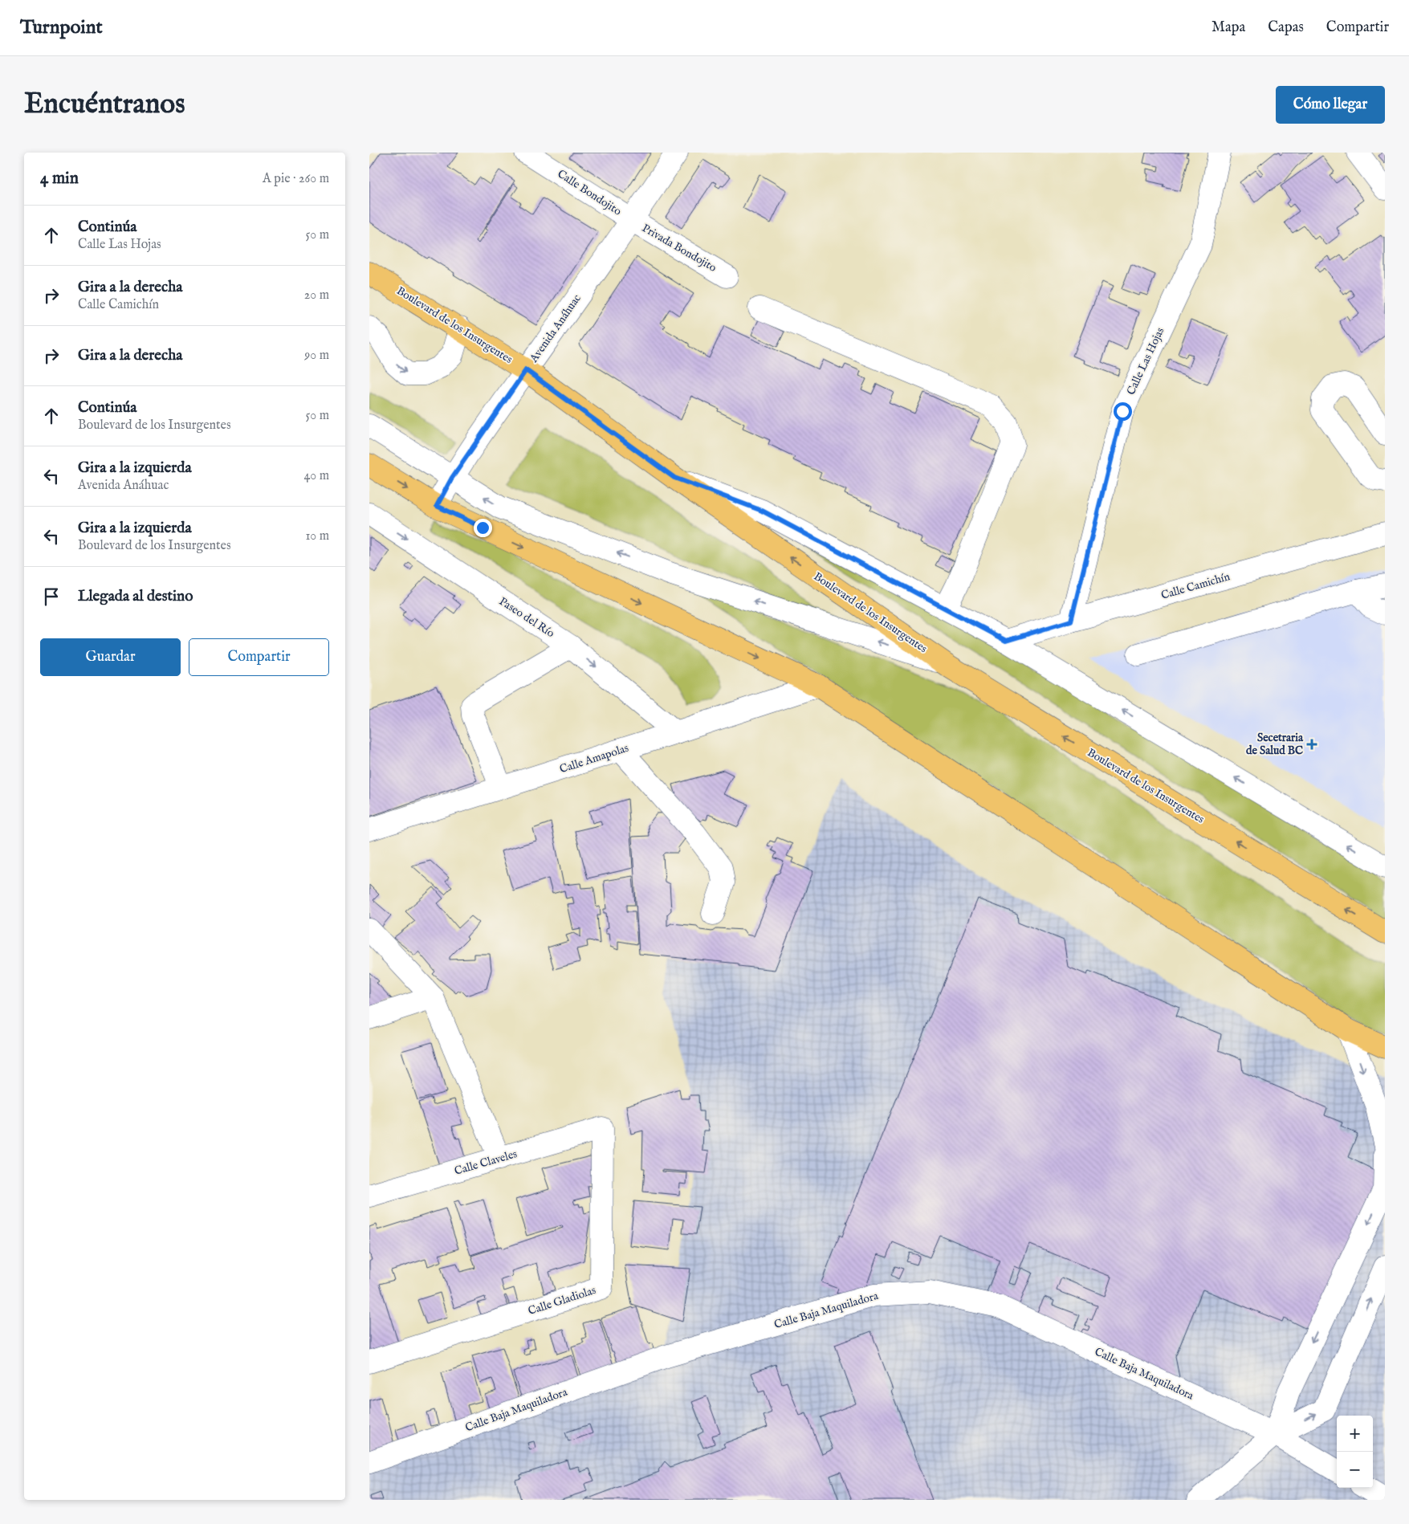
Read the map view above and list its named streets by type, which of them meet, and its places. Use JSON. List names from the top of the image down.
{
  "streets": {
    "main road": ["Boulevard de los Insurgentes"],
    "street": [
      "Calle Bondojito",
      "Privada Bondojito",
      "Avenida Anáhuac",
      "Calle Las Hojas",
      "Calle Camichín",
      "Paseo del Río",
      "Calle Amapolas",
      "Calle Claveles",
      "Calle Gladiolas",
      "Calle Baja Maquiladora"
    ]
  },
  "crossings": [
    ["Calle Bondojito", "Privada Bondojito"],
    ["Calle Bondojito", "Avenida Anáhuac"],
    ["Privada Bondojito", "Avenida Anáhuac"],
    ["Boulevard de los Insurgentes", "Avenida Anáhuac"],
    ["Calle Las Hojas", "Calle Camichín"],
    ["Paseo del Río", "Calle Amapolas"],
    ["Calle Claveles", "Calle Gladiolas"]
  ],
  "places": {
    "health": ["Secetraria de Salud BC"]
  },
  "page": {
    "header": "Turnpoint",
    "nav": ["Mapa", "Capas", "Compartir"],
    "buttons": [
      "Cómo llegar",
      ["Guardar", "Compartir"]
    ],
    "title": "Encuéntranos",
    "heading": ["4 min", "A pie · 260 m"],
    "list": [
      ["Continúa", "Calle Las Hojas", "50 m"],
      ["Gira a la derecha", "Calle Camichín", "20 m"],
      ["Gira a la derecha", "90 m"],
      ["Continúa", "Boulevard de los Insurgentes", "50 m"],
      ["Gira a la izquierda", "Avenida Anáhuac", "40 m"],
      ["Gira a la izquierda", "Boulevard de los Insurgentes", "10 m"],
      "Llegada al destino"
    ],
    "map_buttons": ["+", "−"]
  }
}
